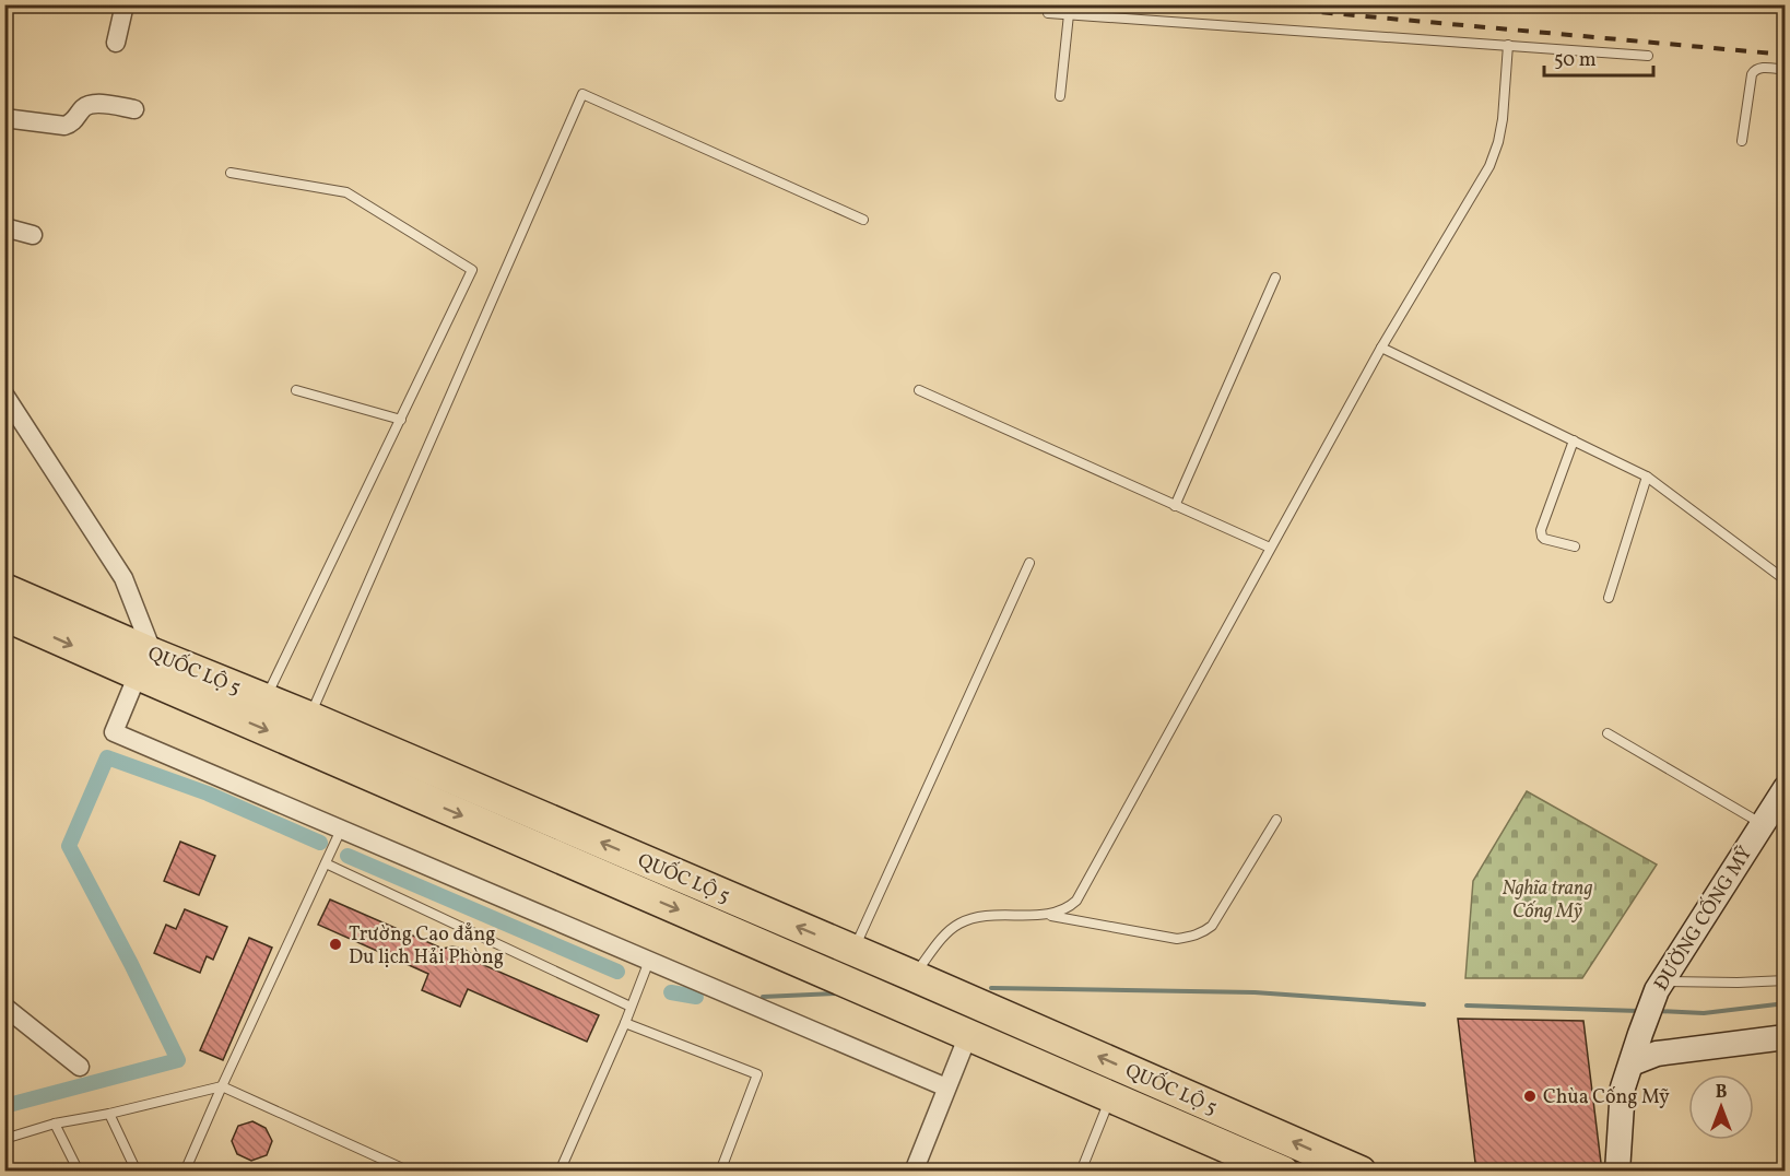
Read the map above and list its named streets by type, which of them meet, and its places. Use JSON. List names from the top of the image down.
{
  "streets": {
    "highway": ["QUỐC LỘ 5"],
    "street": ["ĐƯỜNG CỐNG MỸ"]
  },
  "parks": ["Nghĩa trang Cống Mỹ"],
  "places": ["Trường Cao đẳng Du lịch Hải Phòng", "Chùa Cống Mỹ"],
  "scale_bar": "50 m",
  "north": "top"
}
